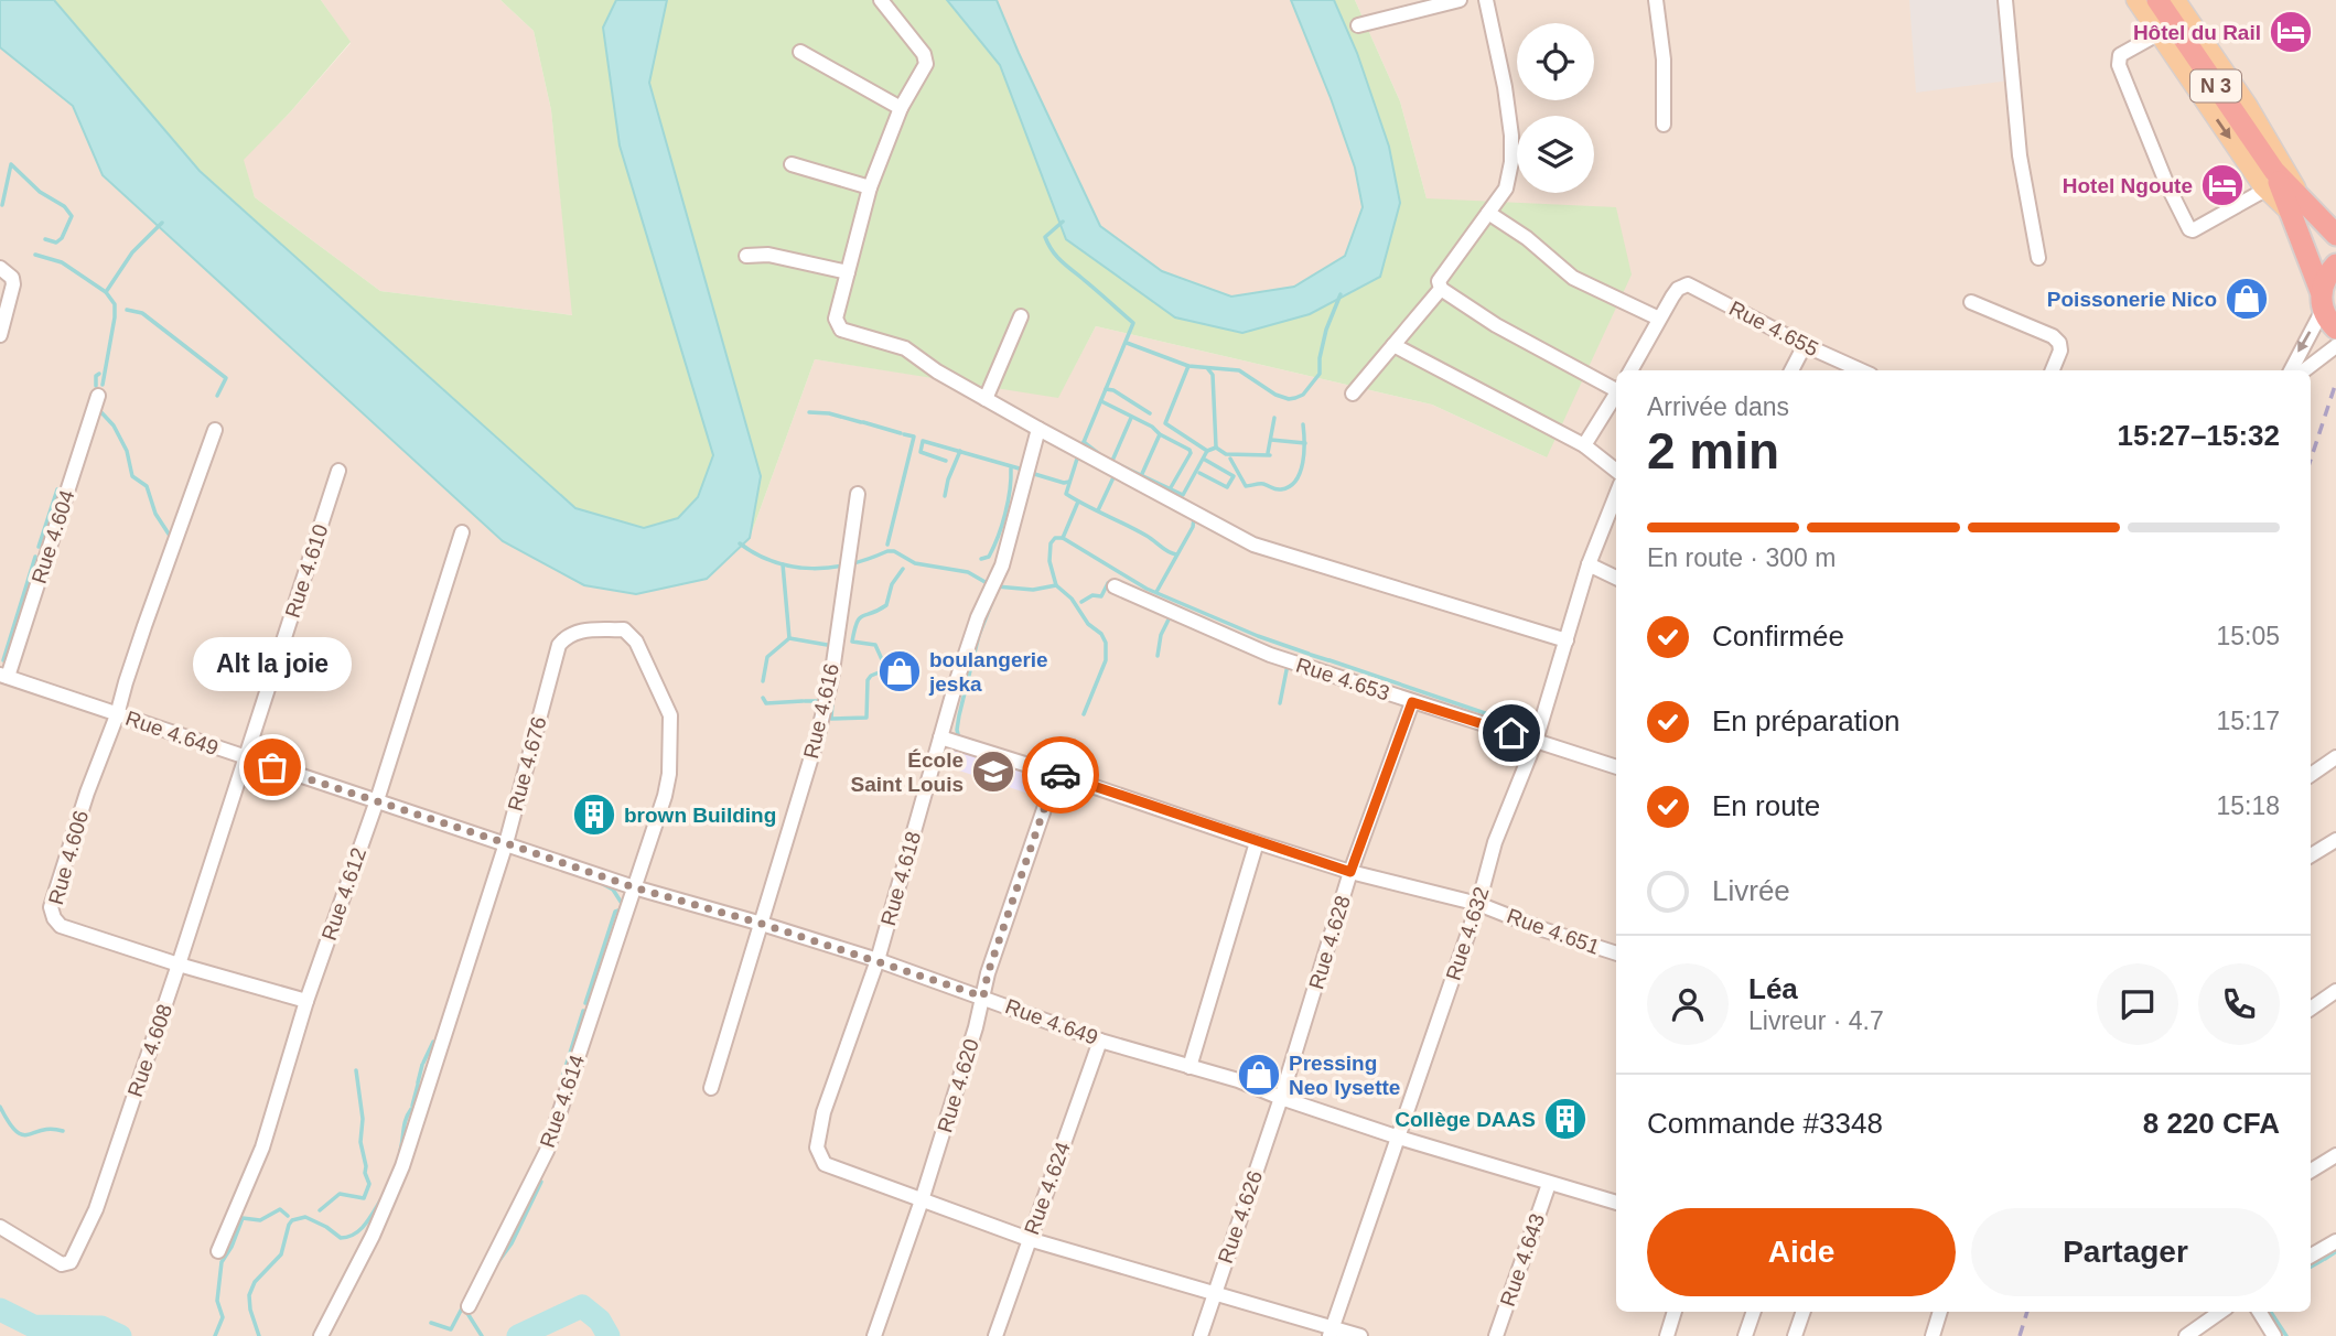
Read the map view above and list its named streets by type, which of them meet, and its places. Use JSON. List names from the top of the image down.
{
  "streets": {
    "highway": ["N 3"],
    "street": [
      "Rue 4.655",
      "Rue 4.604",
      "Rue 4.610",
      "Rue 4.653",
      "Rue 4.616",
      "Rue 4.649",
      "Rue 4.676",
      "Rue 4.606",
      "Rue 4.618",
      "Rue 4.612",
      "Rue 4.651",
      "Rue 4.632",
      "Rue 4.628",
      "Rue 4.608",
      "Rue 4.620",
      "Rue 4.614",
      "Rue 4.624",
      "Rue 4.626",
      "Rue 4.643"
    ]
  },
  "crossings": [
    ["Rue 4.604", "Rue 4.649"],
    ["Rue 4.610", "Rue 4.649"],
    ["Rue 4.610", "Rue 4.608"],
    ["Rue 4.653", "Rue 4.632"],
    ["Rue 4.653", "Rue 4.628"],
    ["Rue 4.616", "Rue 4.649"],
    ["Rue 4.649", "Rue 4.676"],
    ["Rue 4.649", "Rue 4.606"],
    ["Rue 4.649", "Rue 4.618"],
    ["Rue 4.649", "Rue 4.612"],
    ["Rue 4.649", "Rue 4.632"],
    ["Rue 4.649", "Rue 4.628"],
    ["Rue 4.649", "Rue 4.608"],
    ["Rue 4.649", "Rue 4.620"],
    ["Rue 4.649", "Rue 4.614"],
    ["Rue 4.649", "Rue 4.624"],
    ["Rue 4.649", "Rue 4.626"],
    ["Rue 4.649", "Rue 4.643"],
    ["Rue 4.676", "Rue 4.614"],
    ["Rue 4.606", "Rue 4.612"],
    ["Rue 4.606", "Rue 4.608"],
    ["Rue 4.618", "Rue 4.632"],
    ["Rue 4.618", "Rue 4.620"],
    ["Rue 4.618", "Rue 4.624"],
    ["Rue 4.618", "Rue 4.626"],
    ["Rue 4.651", "Rue 4.632"],
    ["Rue 4.651", "Rue 4.628"],
    ["Rue 4.628", "Rue 4.626"]
  ],
  "places": {
    "hotel": ["Hôtel du Rail", "Hotel Ngoute"],
    "shop": ["Poissonerie Nico", "boulangerie jeska", "Pressing Neo lysette"],
    "other": ["Alt la joie"],
    "school or university": ["École Saint Louis"],
    "building": ["brown Building", "Collège DAAS"]
  },
  "page": {
    "heading": ["2 min", "Arrivée dans", "15:27–15:32"],
    "panel": [
      "Léa",
      "Livreur · 4.7",
      "Commande #3348",
      "8 220 CFA"
    ],
    "bar": "En route · 300 m",
    "list": [
      ["Confirmée", "15:05"],
      ["En préparation", "15:17"],
      ["En route", "15:18"],
      "Livrée"
    ],
    "bubble": "Alt la joie",
    "buttons": ["Aide", "Partager"]
  }
}
